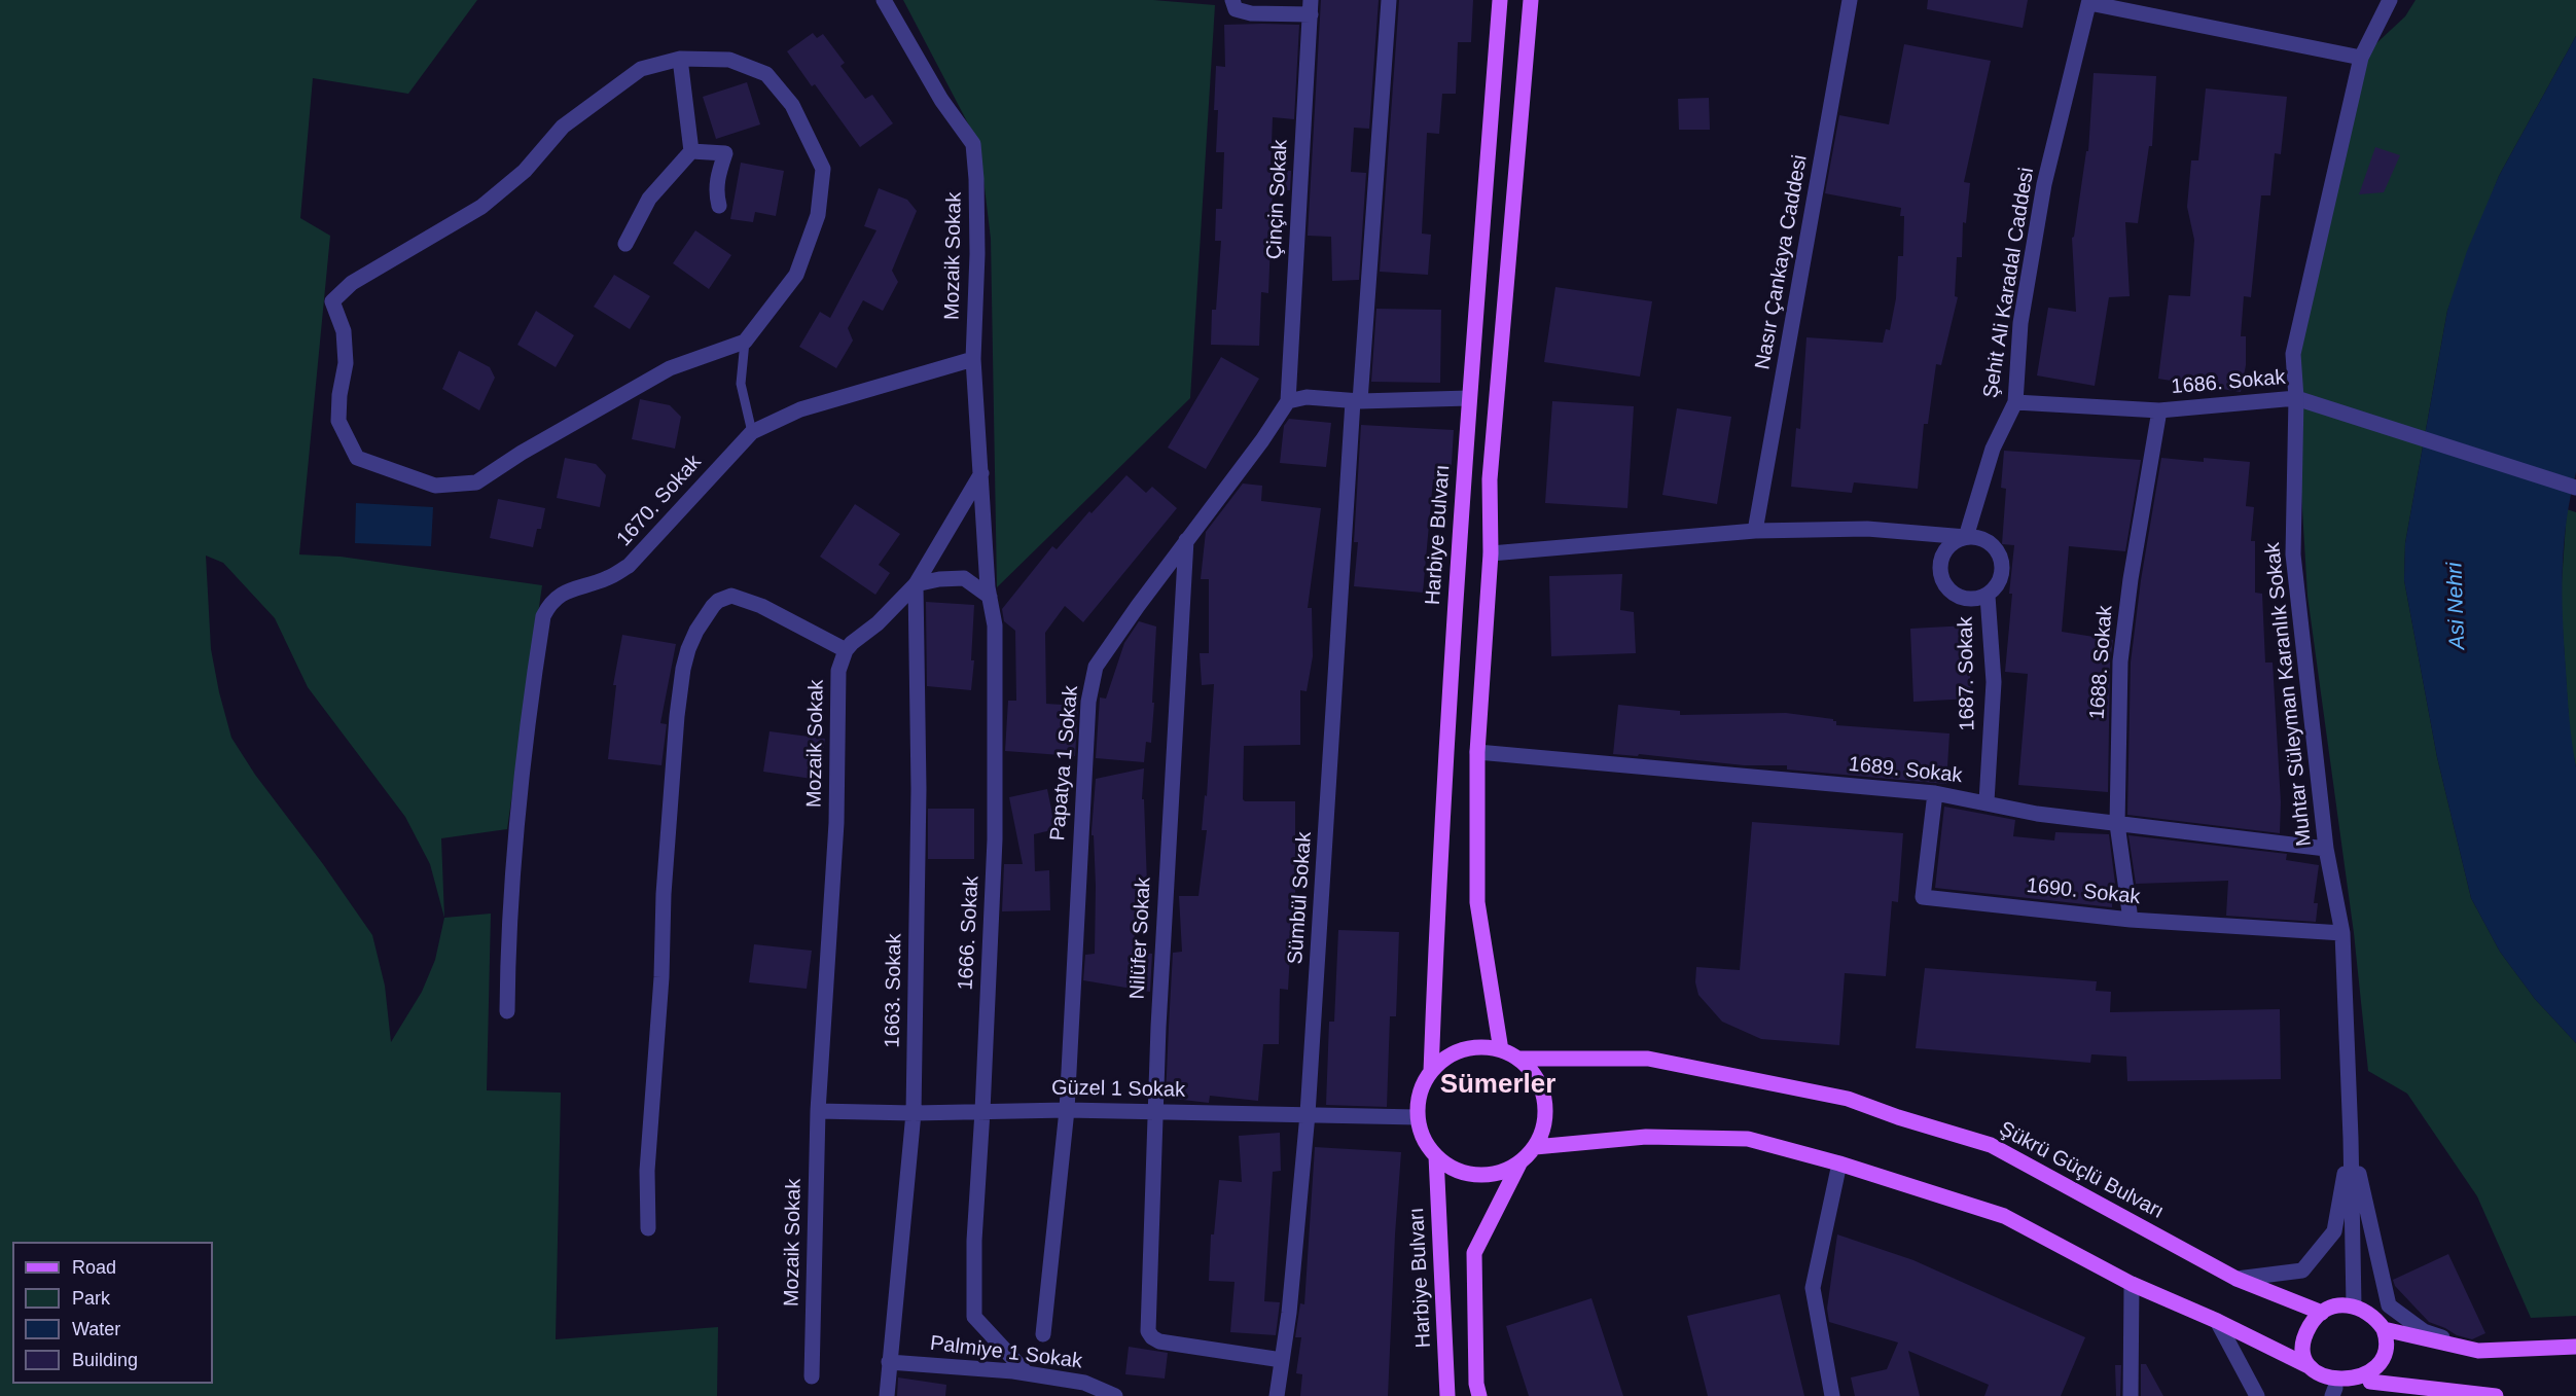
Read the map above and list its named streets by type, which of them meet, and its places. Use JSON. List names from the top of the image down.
{
  "streets": {
    "main road": ["Harbiye Bulvarı", "Şükrü Güçlü Bulvarı"],
    "street": [
      "Çinçin Sokak",
      "Mozaik Sokak",
      "Nasır Çankaya Caddesi",
      "Şehit Ali Karadal Caddesi",
      "1686. Sokak",
      "1670. Sokak",
      "1688. Sokak",
      "1687. Sokak",
      "Muhtar Süleyman Karanlık Sokak",
      "Papatya 1 Sokak",
      "1689. Sokak",
      "1690. Sokak",
      "Sümbül Sokak",
      "1666. Sokak",
      "Nilüfer Sokak",
      "1663. Sokak",
      "Güzel 1 Sokak",
      "Palmiye 1 Sokak"
    ]
  },
  "crossings": [
    ["Çinçin Sokak", "Papatya 1 Sokak"],
    ["Mozaik Sokak", "1670. Sokak"],
    ["Mozaik Sokak", "1666. Sokak"],
    ["Mozaik Sokak", "Güzel 1 Sokak"],
    ["Şehit Ali Karadal Caddesi", "1686. Sokak"],
    ["Şehit Ali Karadal Caddesi", "1687. Sokak"],
    ["1686. Sokak", "1688. Sokak"],
    ["1686. Sokak", "Muhtar Süleyman Karanlık Sokak"],
    ["Harbiye Bulvarı", "Güzel 1 Sokak"],
    ["Harbiye Bulvarı", "Şükrü Güçlü Bulvarı"],
    ["1688. Sokak", "1689. Sokak"],
    ["1688. Sokak", "1690. Sokak"],
    ["1687. Sokak", "1689. Sokak"],
    ["Muhtar Süleyman Karanlık Sokak", "1689. Sokak"],
    ["Muhtar Süleyman Karanlık Sokak", "1690. Sokak"],
    ["Muhtar Süleyman Karanlık Sokak", "Şükrü Güçlü Bulvarı"],
    ["Papatya 1 Sokak", "Nilüfer Sokak"],
    ["Papatya 1 Sokak", "Güzel 1 Sokak"],
    ["1689. Sokak", "1690. Sokak"],
    ["Sümbül Sokak", "Nilüfer Sokak"],
    ["Sümbül Sokak", "Güzel 1 Sokak"],
    ["1666. Sokak", "Güzel 1 Sokak"],
    ["1666. Sokak", "Palmiye 1 Sokak"],
    ["Nilüfer Sokak", "Güzel 1 Sokak"],
    ["1663. Sokak", "Güzel 1 Sokak"],
    ["1663. Sokak", "Palmiye 1 Sokak"],
    ["Güzel 1 Sokak", "Şükrü Güçlü Bulvarı"]
  ],
  "districts": ["Sümerler"],
  "water": ["Asi Nehri"],
  "legend": [
    "Road",
    "Park",
    "Water",
    "Building"
  ]
}
